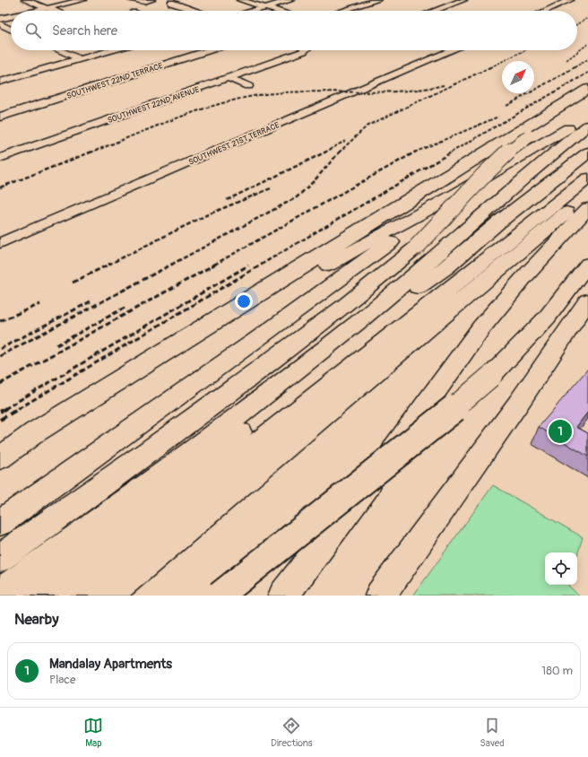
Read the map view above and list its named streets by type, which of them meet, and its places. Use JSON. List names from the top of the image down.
{
  "streets": {
    "street": ["SOUTHWEST 22ND TERRACE", "SOUTHWEST 22ND AVENUE", "SOUTHWEST 21ST TERRACE"]
  },
  "north": "top right",
  "page": {
    "search": "Search here",
    "pins": "1",
    "heading": "Nearby",
    "list": [
      {
        "mark": "1",
        "name": "Mandalay Apartments",
        "note": "Place",
        "value": "180 m"
      }
    ],
    "nav": ["Map", "Directions", "Saved"]
  }
}
